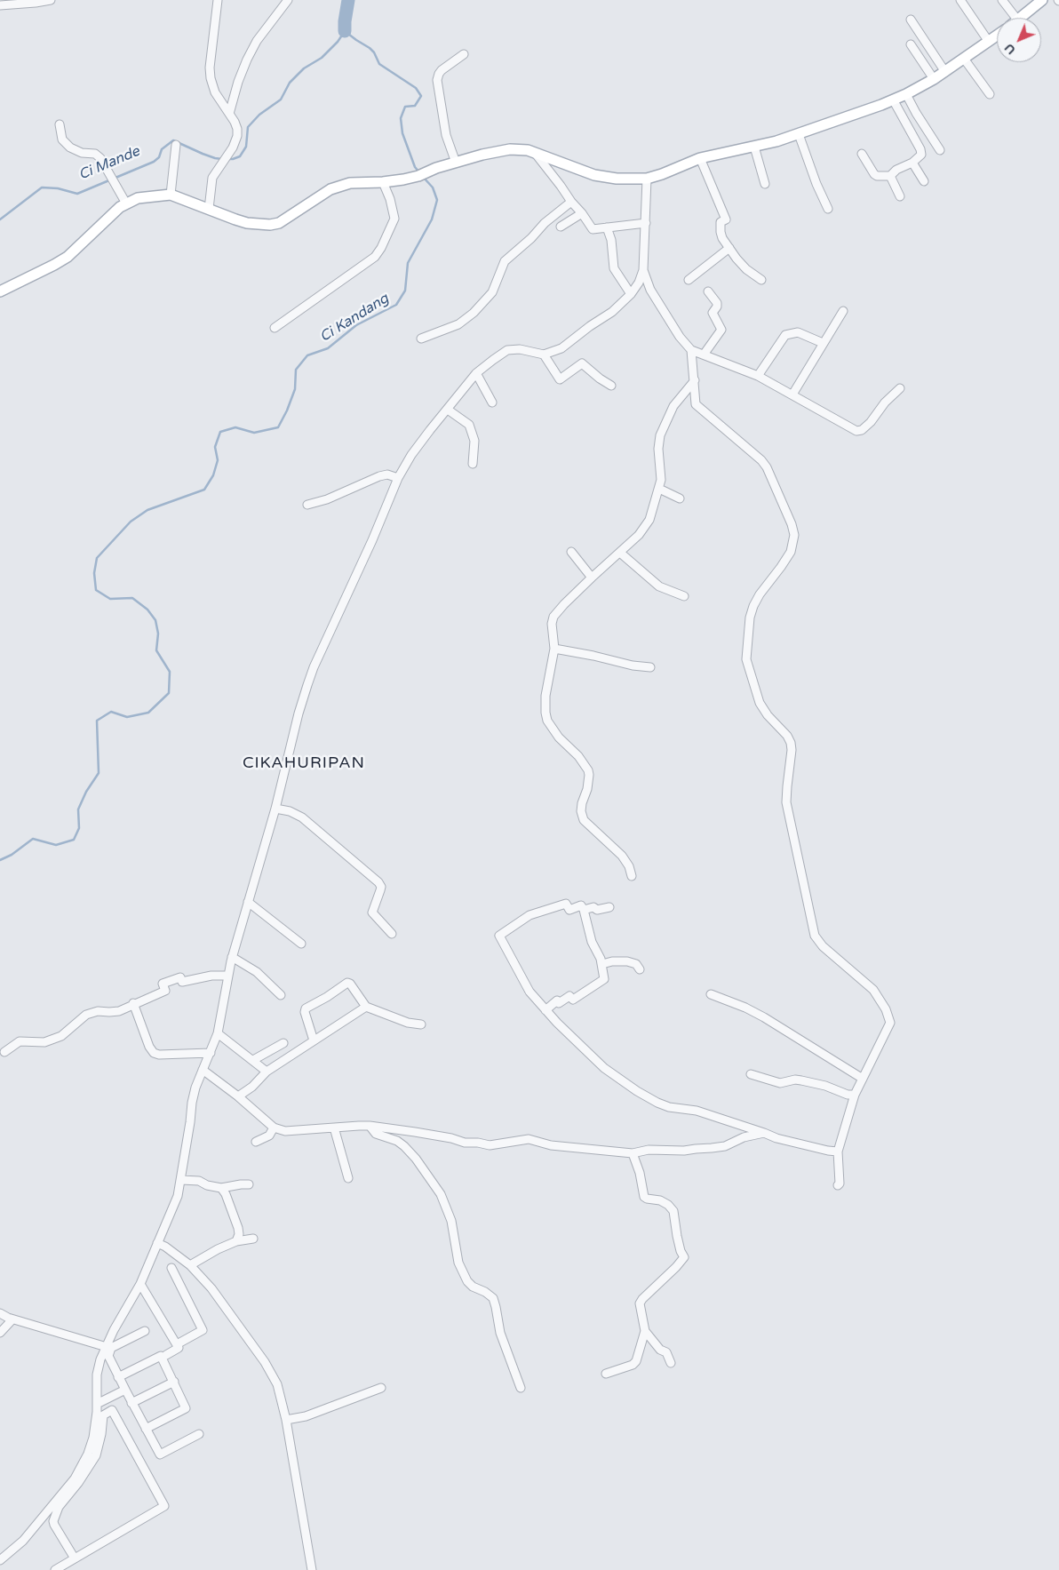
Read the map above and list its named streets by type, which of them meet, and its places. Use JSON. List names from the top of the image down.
{
  "districts": ["CIKAHURIPAN"],
  "water": ["Ci Mande", "Ci Kandang"],
  "north": "bottom left"
}
